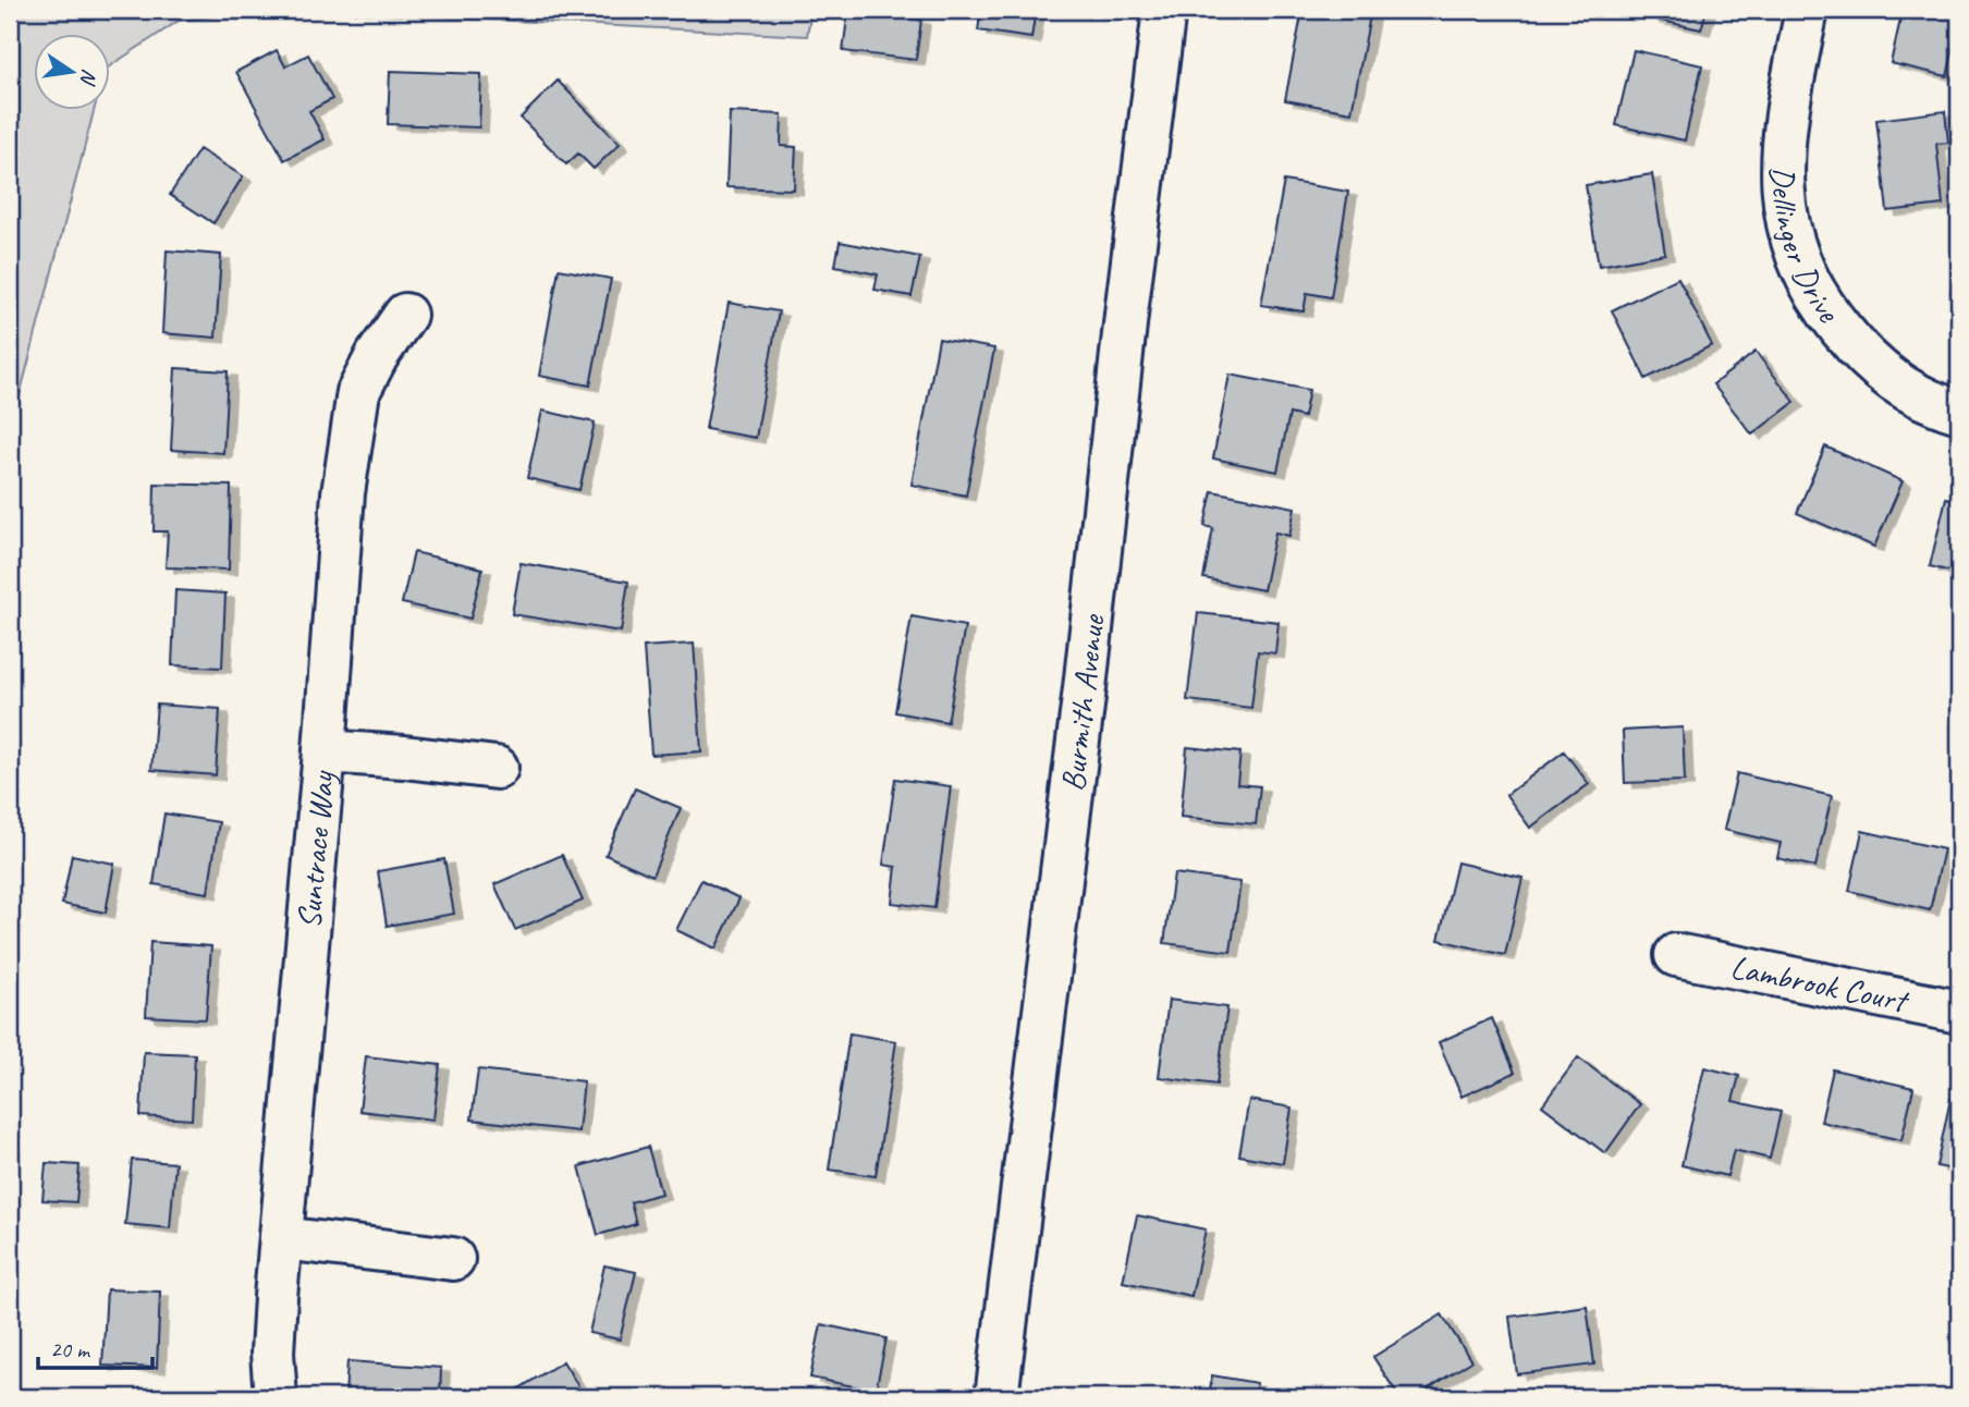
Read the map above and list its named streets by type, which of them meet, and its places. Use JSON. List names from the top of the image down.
{
  "streets": {
    "street": [
      "Dellinger Drive",
      "Burmith Avenue",
      "Suntrace Way",
      "Lambrook Court"
    ]
  },
  "scale_bar": "20 m",
  "north": "right"
}
